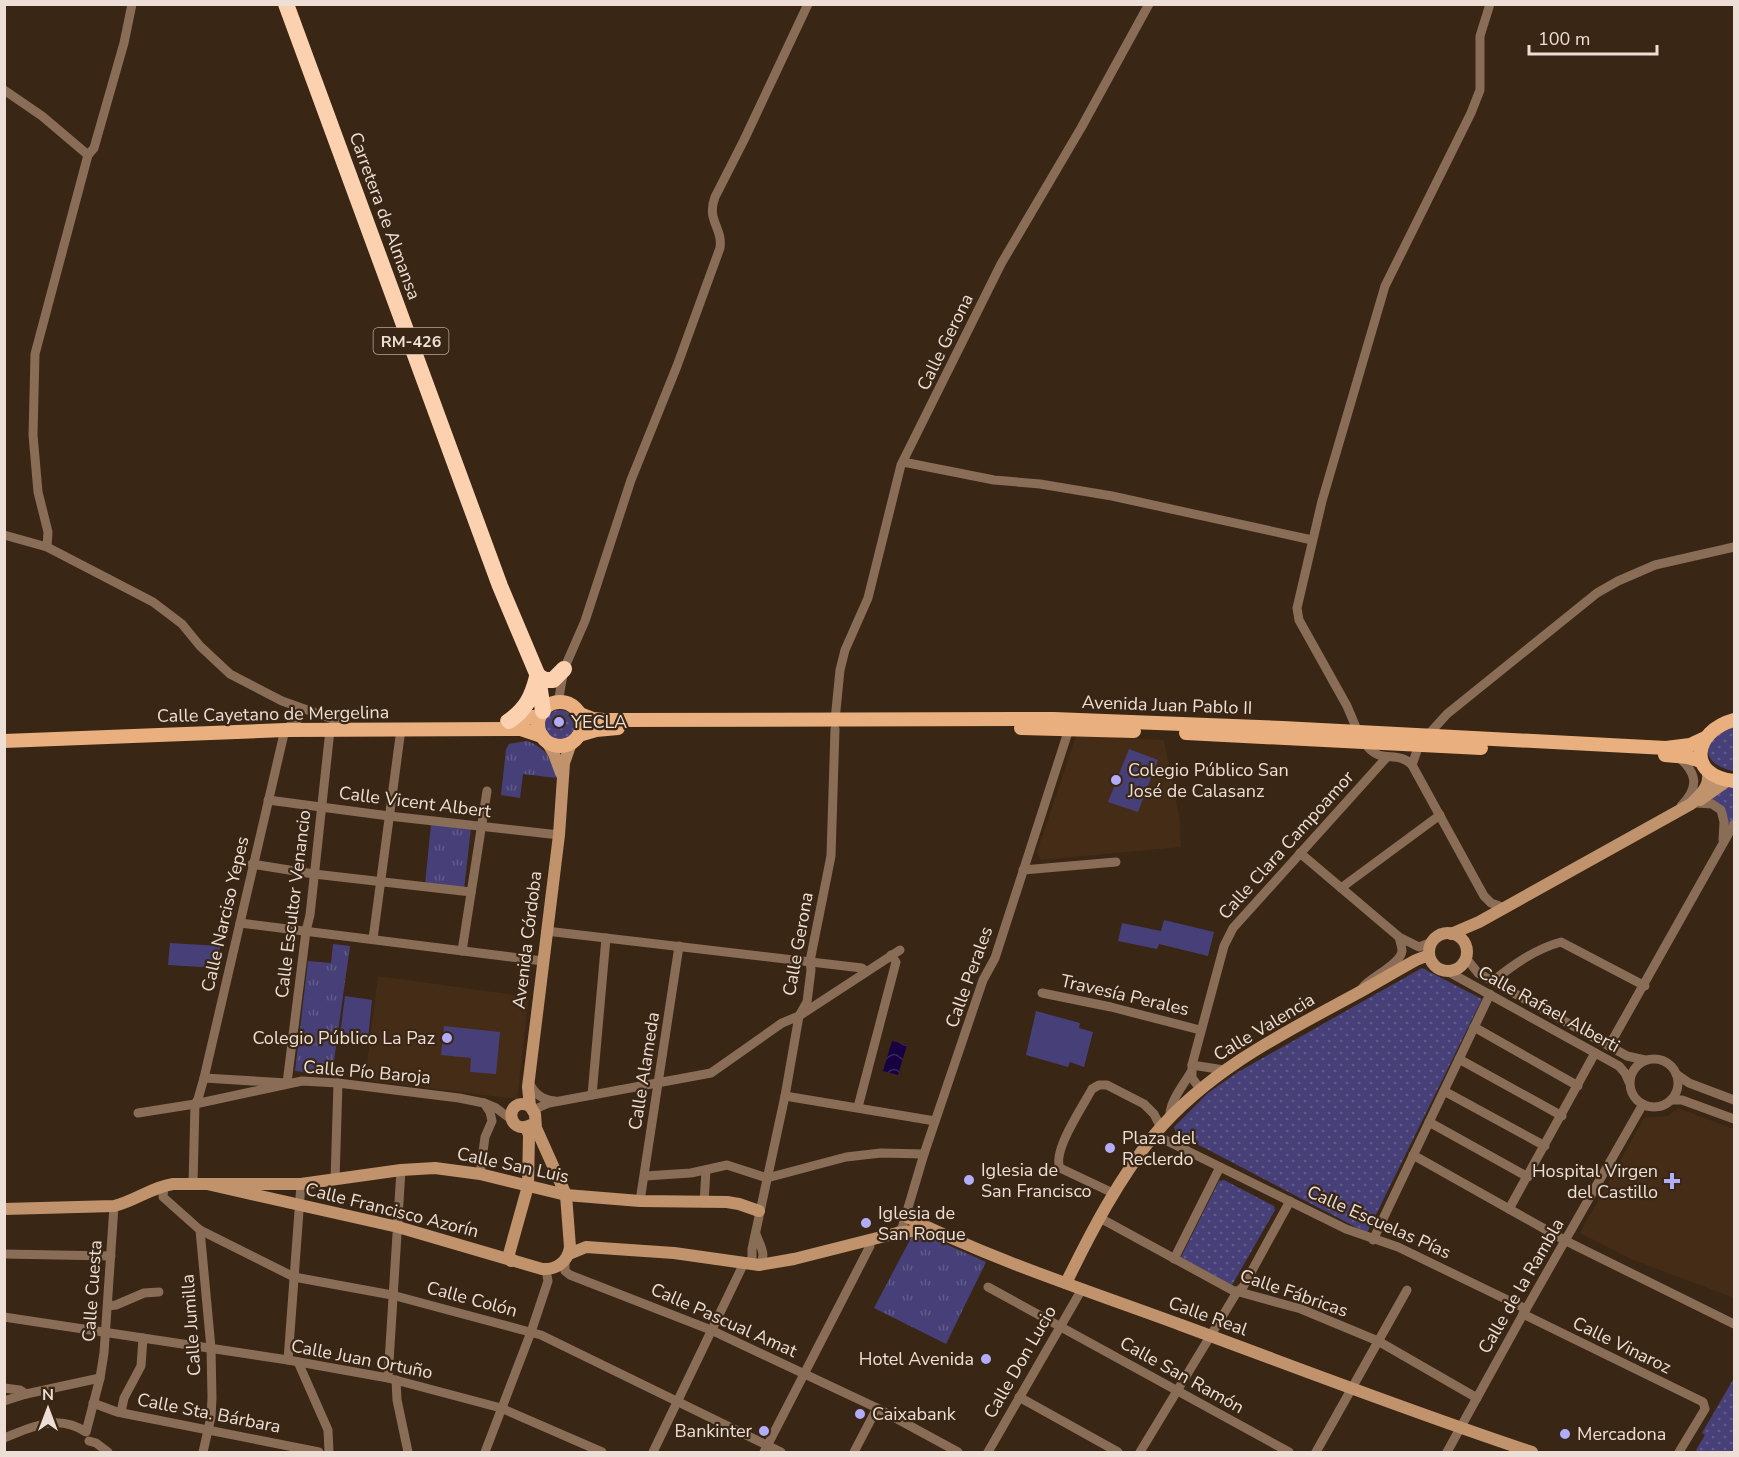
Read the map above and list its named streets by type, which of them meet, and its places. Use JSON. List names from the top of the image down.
{
  "streets": {
    "highway": ["Carretera de Almansa", "RM-426"],
    "main road": [
      "Avenida Juan Pablo II",
      "Calle Cayetano de Mergelina",
      "Avenida Córdoba",
      "Calle Valencia",
      "Calle San Luis",
      "Calle Francisco Azorín",
      "Calle Real"
    ],
    "street": [
      "Calle Gerona",
      "Calle Vicent Albert",
      "Calle Clara Campoamor",
      "Calle Escultor Venancio",
      "Calle Narciso Yepes",
      "Calle Perales",
      "Travesía Perales",
      "Calle Rafael Alberti",
      "Calle Alameda",
      "Calle Pío Baroja",
      "Calle Escuelas Pías",
      "Calle de la Rambla",
      "Calle Cuesta",
      "Calle Fábricas",
      "Calle Colón",
      "Calle Pascual Amat",
      "Calle Jumilla",
      "Calle Vinaroz",
      "Calle Juan Ortuño",
      "Calle Don Lucio",
      "Calle San Ramón",
      "Calle Sta. Bárbara"
    ]
  },
  "crossings": [
    ["Carretera de Almansa", "RM-426"],
    ["RM-426", "Calle Cayetano de Mergelina"],
    ["Calle Gerona", "Avenida Juan Pablo II"],
    ["Calle Gerona", "Calle San Luis"],
    ["Avenida Juan Pablo II", "Calle Perales"],
    ["Calle Cayetano de Mergelina", "Calle Escultor Venancio"],
    ["Calle Cayetano de Mergelina", "Calle Narciso Yepes"],
    ["Calle Vicent Albert", "Calle Escultor Venancio"],
    ["Calle Vicent Albert", "Calle Narciso Yepes"],
    ["Calle Vicent Albert", "Avenida Córdoba"],
    ["Calle Clara Campoamor", "Travesía Perales"],
    ["Calle Clara Campoamor", "Calle Valencia"],
    ["Calle Clara Campoamor", "Calle Escuelas Pías"],
    ["Calle Escultor Venancio", "Calle Pío Baroja"],
    ["Calle Narciso Yepes", "Calle Pío Baroja"],
    ["Avenida Córdoba", "Calle Pío Baroja"],
    ["Avenida Córdoba", "Calle San Luis"],
    ["Avenida Córdoba", "Calle Francisco Azorín"],
    ["Calle Rafael Alberti", "Calle Valencia"],
    ["Calle Rafael Alberti", "Calle de la Rambla"],
    ["Calle Valencia", "Calle Escuelas Pías"],
    ["Calle Valencia", "Calle Fábricas"],
    ["Calle Valencia", "Calle Real"],
    ["Calle Alameda", "Calle San Luis"],
    ["Calle San Luis", "Calle Francisco Azorín"],
    ["Calle Escuelas Pías", "Calle de la Rambla"],
    ["Calle Escuelas Pías", "Calle Vinaroz"],
    ["Calle de la Rambla", "Calle Fábricas"],
    ["Calle de la Rambla", "Calle Real"],
    ["Calle de la Rambla", "Calle Vinaroz"],
    ["Calle Cuesta", "Calle Juan Ortuño"],
    ["Calle Cuesta", "Calle Sta. Bárbara"],
    ["Calle Colón", "Calle Jumilla"],
    ["Calle Real", "Calle Don Lucio"],
    ["Calle Jumilla", "Calle Juan Ortuño"],
    ["Calle Jumilla", "Calle Sta. Bárbara"],
    ["Calle Don Lucio", "Calle San Ramón"]
  ],
  "places": {
    "other": [
      "YECLA",
      "Colegio Público San José de Calasanz",
      "Colegio Público La Paz",
      "Plaza del Reclerdo",
      "Iglesia de San Francisco",
      "Iglesia de San Roque",
      "Hotel Avenida",
      "Caixabank",
      "Bankinter",
      "Mercadona"
    ],
    "health": ["Hospital Virgen del Castillo"]
  },
  "scale_bar": "100 m",
  "north": "top"
}
